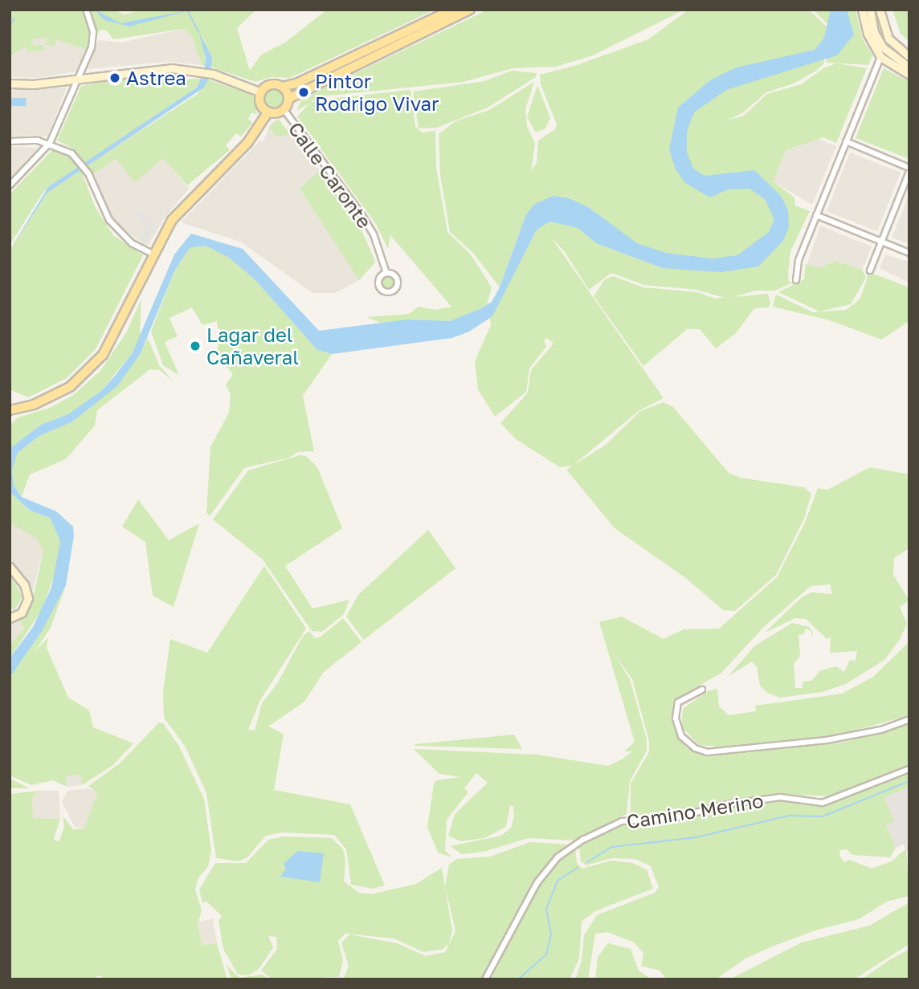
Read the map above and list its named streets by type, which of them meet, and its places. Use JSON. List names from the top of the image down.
{
  "streets": {
    "street": ["Calle Caronte", "Camino Merino"]
  },
  "places": ["Astrea", "Pintor Rodrigo Vivar", "Lagar del Cañaveral"]
}
